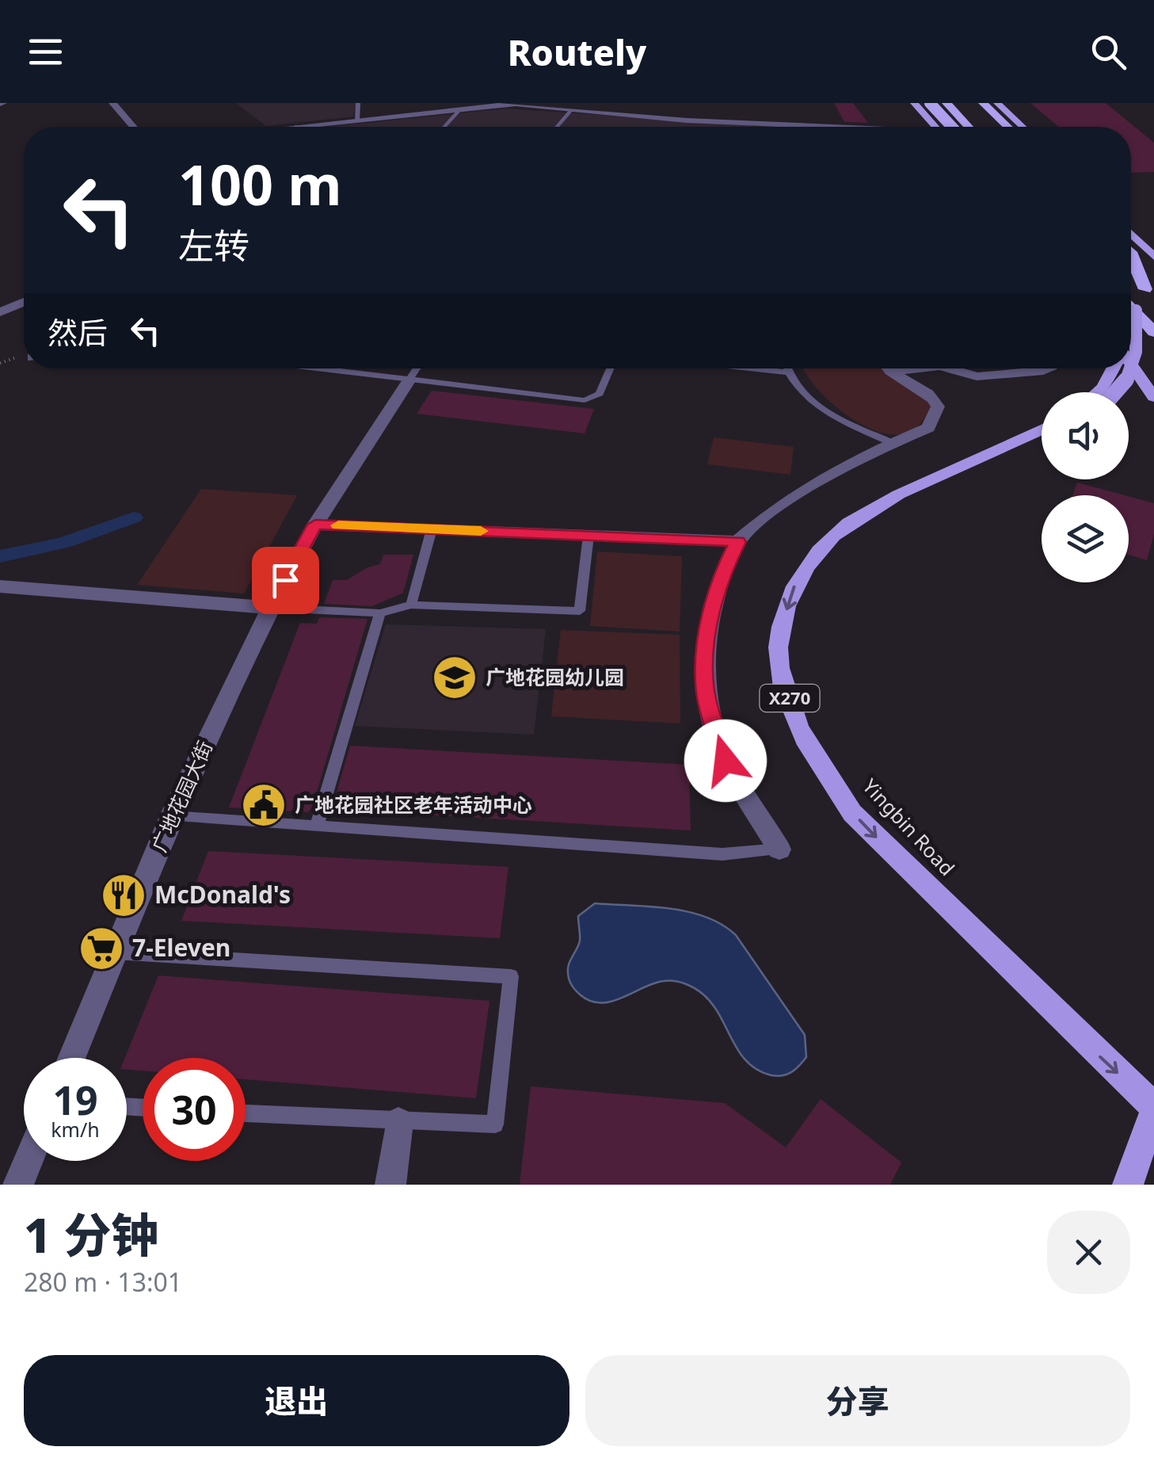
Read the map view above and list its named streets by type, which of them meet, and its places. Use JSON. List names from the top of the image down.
{
  "streets": {
    "main road": ["X270", "Yingbin Road"],
    "street": ["广地花园大街"]
  },
  "one_way": ["Yingbin Road"],
  "places": {
    "school or university": ["广地花园幼儿园"],
    "public building": ["广地花园社区老年活动中心"],
    "restaurant": ["McDonald's"],
    "supermarket": ["7-Eleven"]
  },
  "page": {
    "header": "Routely",
    "turn": ["100 m", "左转"],
    "then": "然后",
    "speed": "19 km/h",
    "limit": "30",
    "heading": ["1 分钟", "280 m · 13:01"],
    "buttons": ["退出", "分享"]
  }
}
